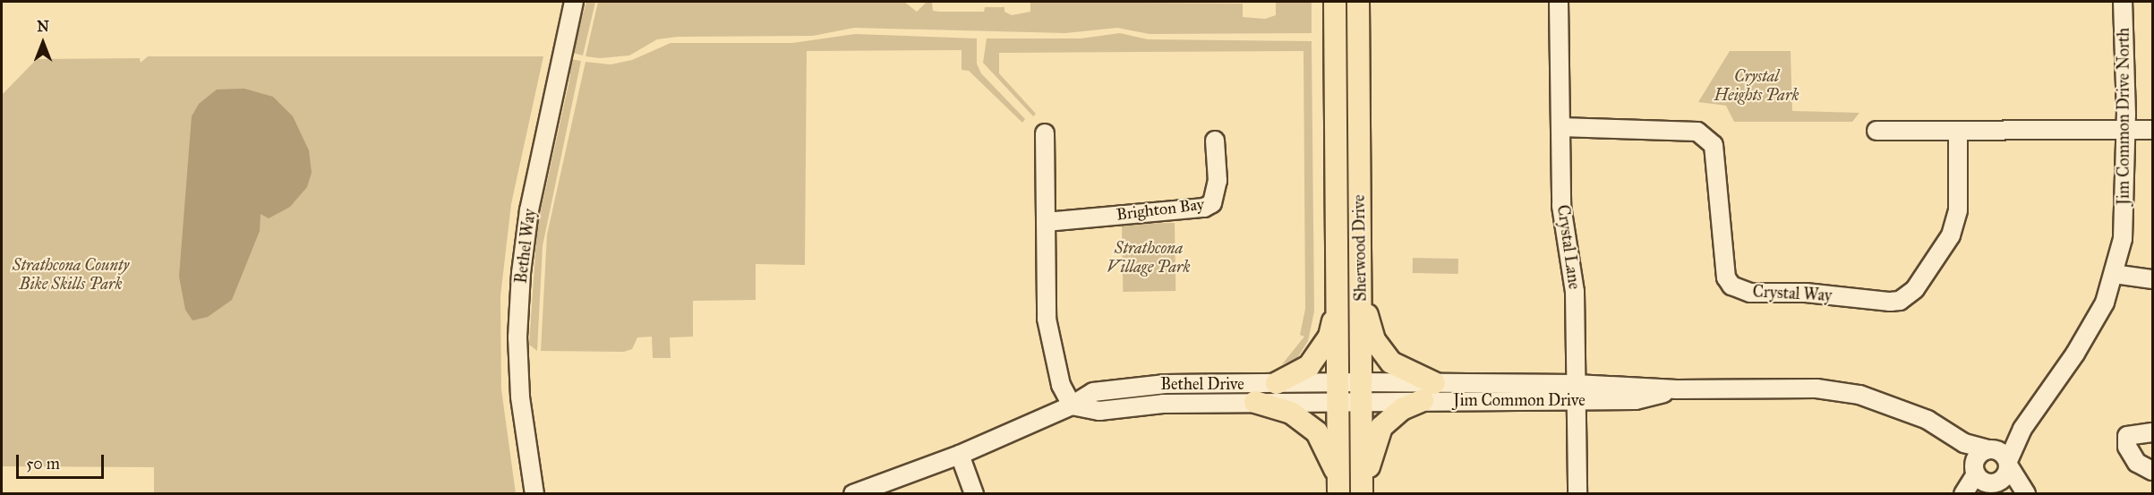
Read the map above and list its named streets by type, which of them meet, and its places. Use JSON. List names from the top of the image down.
{
  "streets": {
    "main road": ["Sherwood Drive"],
    "street": [
      "Jim Common Drive North",
      "Brighton Bay",
      "Bethel Way",
      "Crystal Lane",
      "Crystal Way",
      "Bethel Drive",
      "Jim Common Drive"
    ]
  },
  "crossings": [
    ["Jim Common Drive North", "Jim Common Drive"],
    ["Crystal Lane", "Crystal Way"],
    ["Crystal Lane", "Jim Common Drive"],
    ["Sherwood Drive", "Bethel Drive"],
    ["Sherwood Drive", "Jim Common Drive"],
    ["Bethel Drive", "Jim Common Drive"]
  ],
  "parks": ["Crystal Heights Park", "Strathcona Village Park", "Strathcona County Bike Skills Park"],
  "scale_bar": "50 m",
  "north": "top"
}
